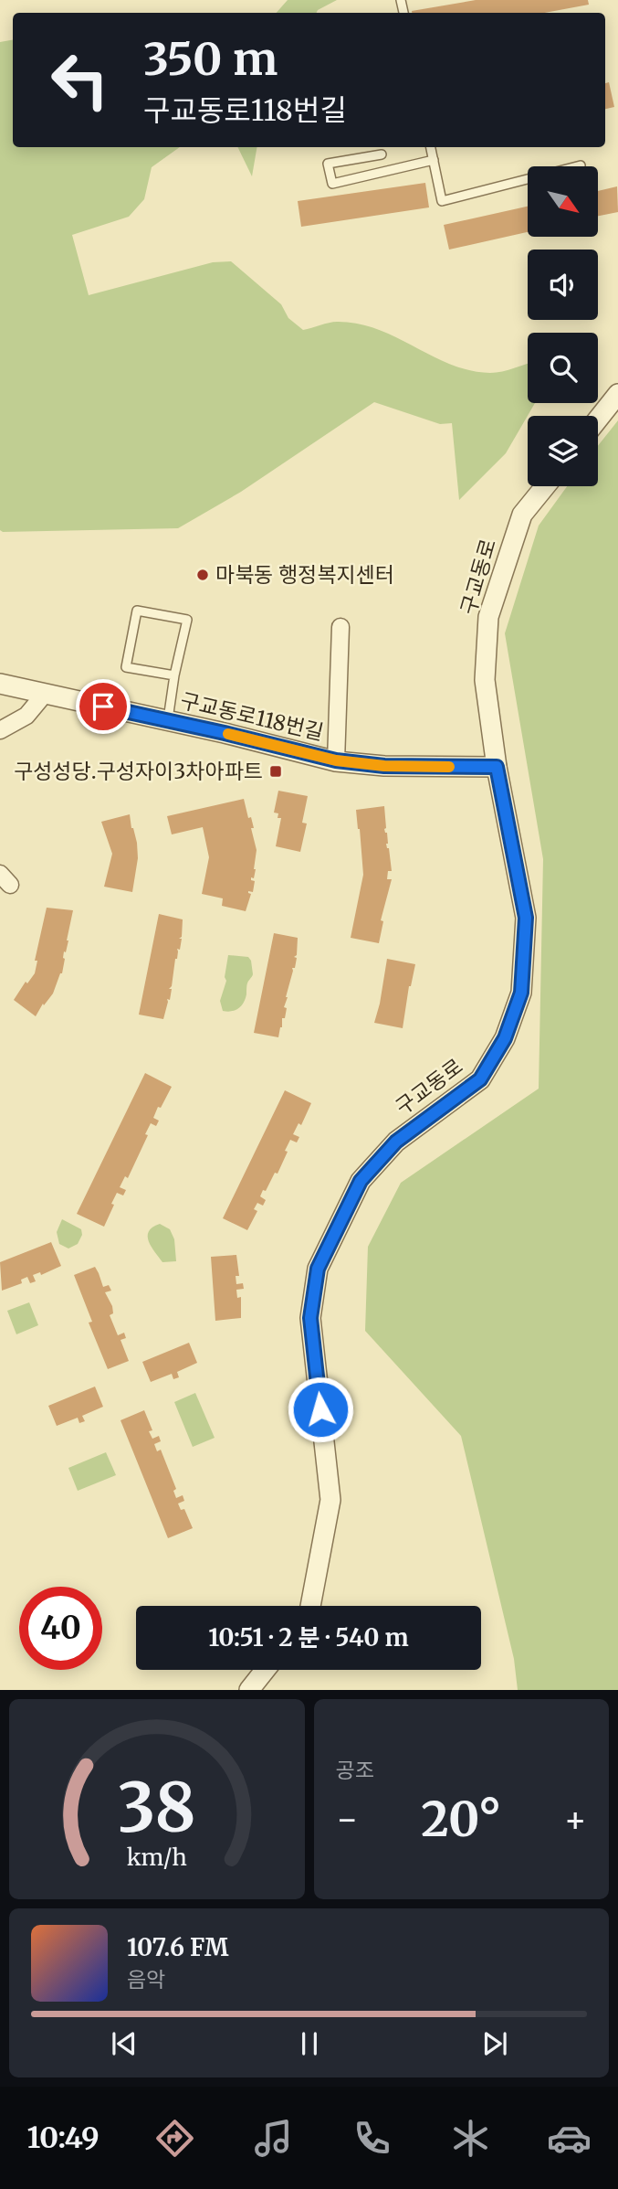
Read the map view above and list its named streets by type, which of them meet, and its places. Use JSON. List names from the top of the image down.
{
  "streets": {
    "street": ["구교동로", "구교동로118번길"]
  },
  "crossings": [
    ["구교동로", "구교동로118번길"]
  ],
  "places": {
    "other": ["마북동 행정복지센터"],
    "transit": ["구성성당.구성자이3차아파트"]
  },
  "north": "bottom right",
  "page": {
    "turn": ["350 m", "구교동로118번길"],
    "limit": "40",
    "trip": "10:51 · 2 분 · 540 m",
    "tile": "공조",
    "heat": ["−", "20°", "+"],
    "song": ["107.6 FM", "음악"],
    "tabs": "10:49",
    "gauge": ["38", "km/h"]
  }
}
